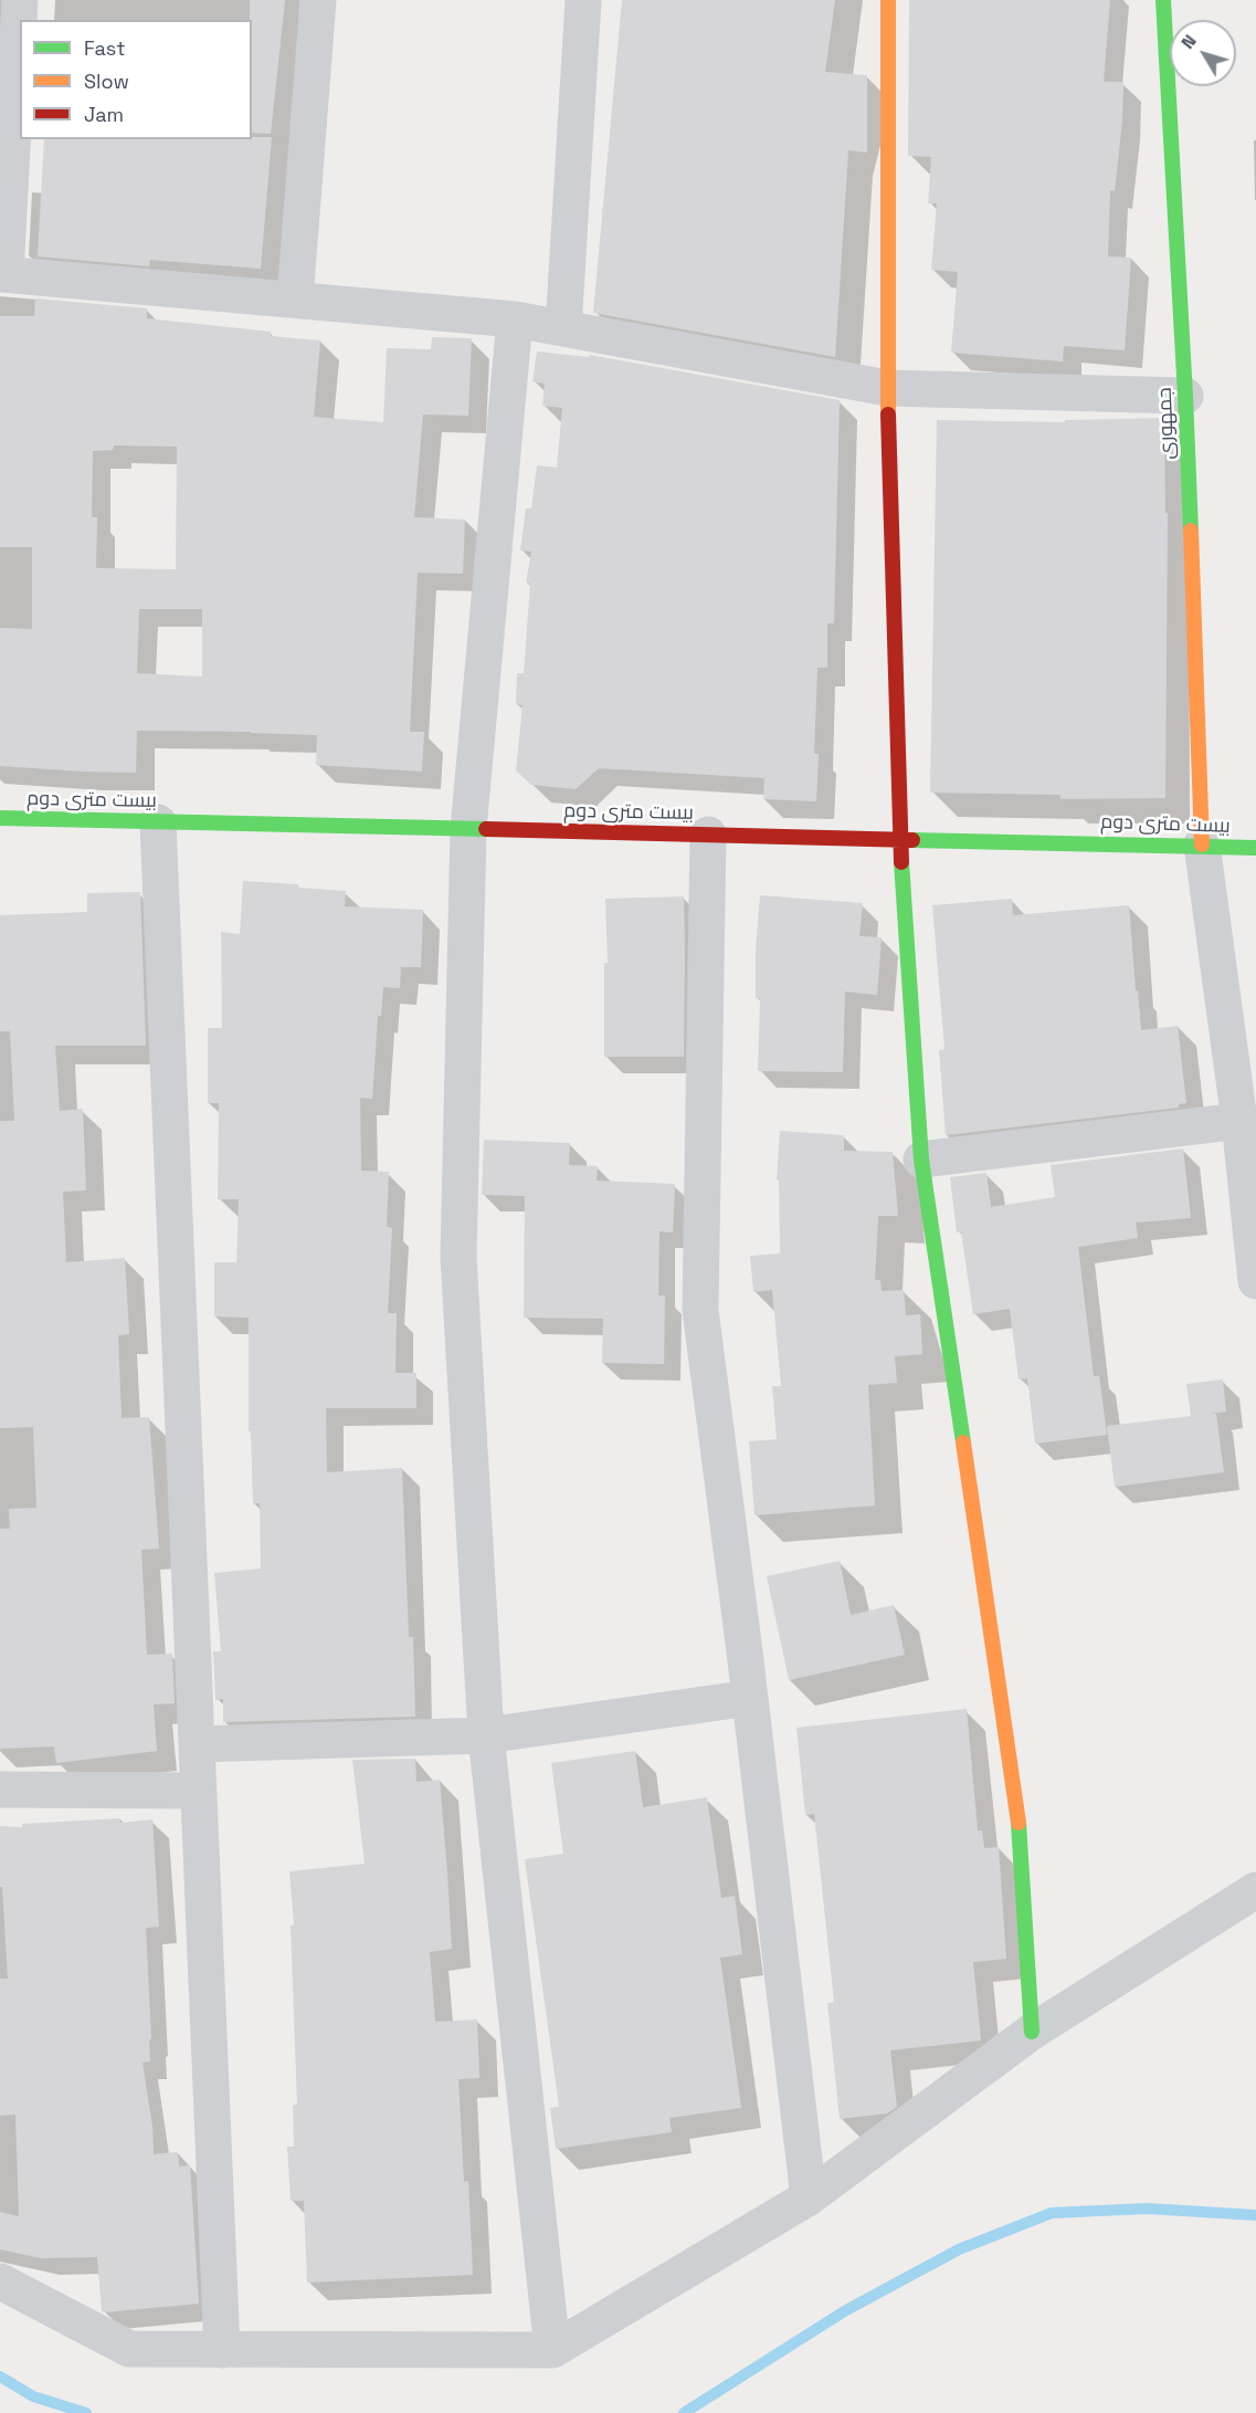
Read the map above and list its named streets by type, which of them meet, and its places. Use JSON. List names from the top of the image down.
{
  "streets": {
    "street": ["جمهوری", "بیست متری دوم"]
  },
  "crossings": [
    ["جمهوری", "بیست متری دوم"]
  ],
  "legend": ["Fast", "Slow", "Jam"],
  "north": "top left"
}
